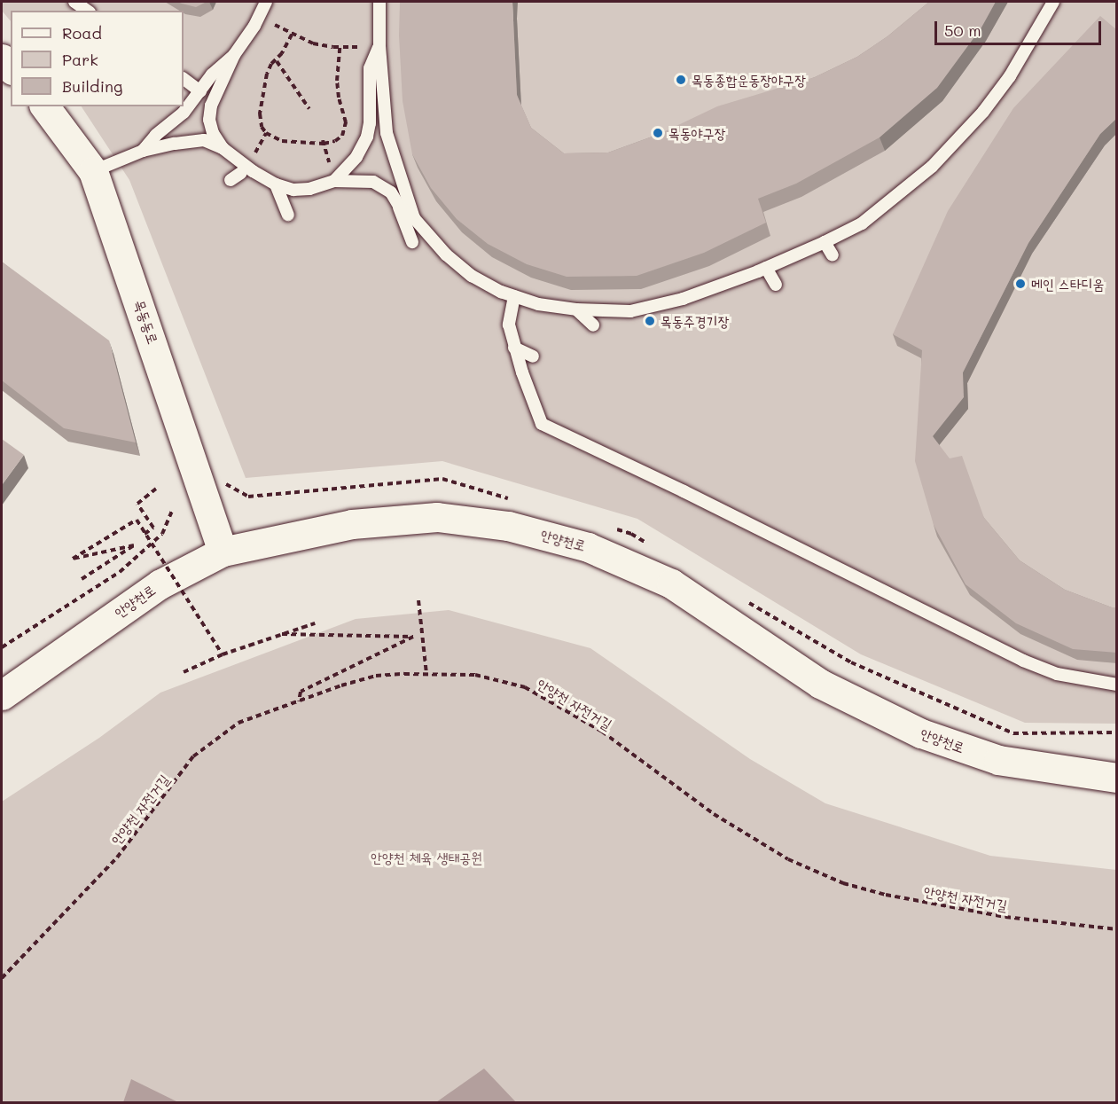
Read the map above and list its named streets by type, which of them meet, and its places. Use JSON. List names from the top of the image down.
{
  "streets": {
    "main road": ["목동동로", "안양천로"],
    "path": ["안양천 자전거길"]
  },
  "crossings": [
    ["목동동로", "안양천로"]
  ],
  "parks": ["안양천 체육 생태공원"],
  "places": [
    "목동종합운동장야구장",
    "목동야구장",
    "메인 스타디움",
    "목동주경기장"
  ],
  "legend": ["Road", "Park", "Building"],
  "scale_bar": "50 m"
}
